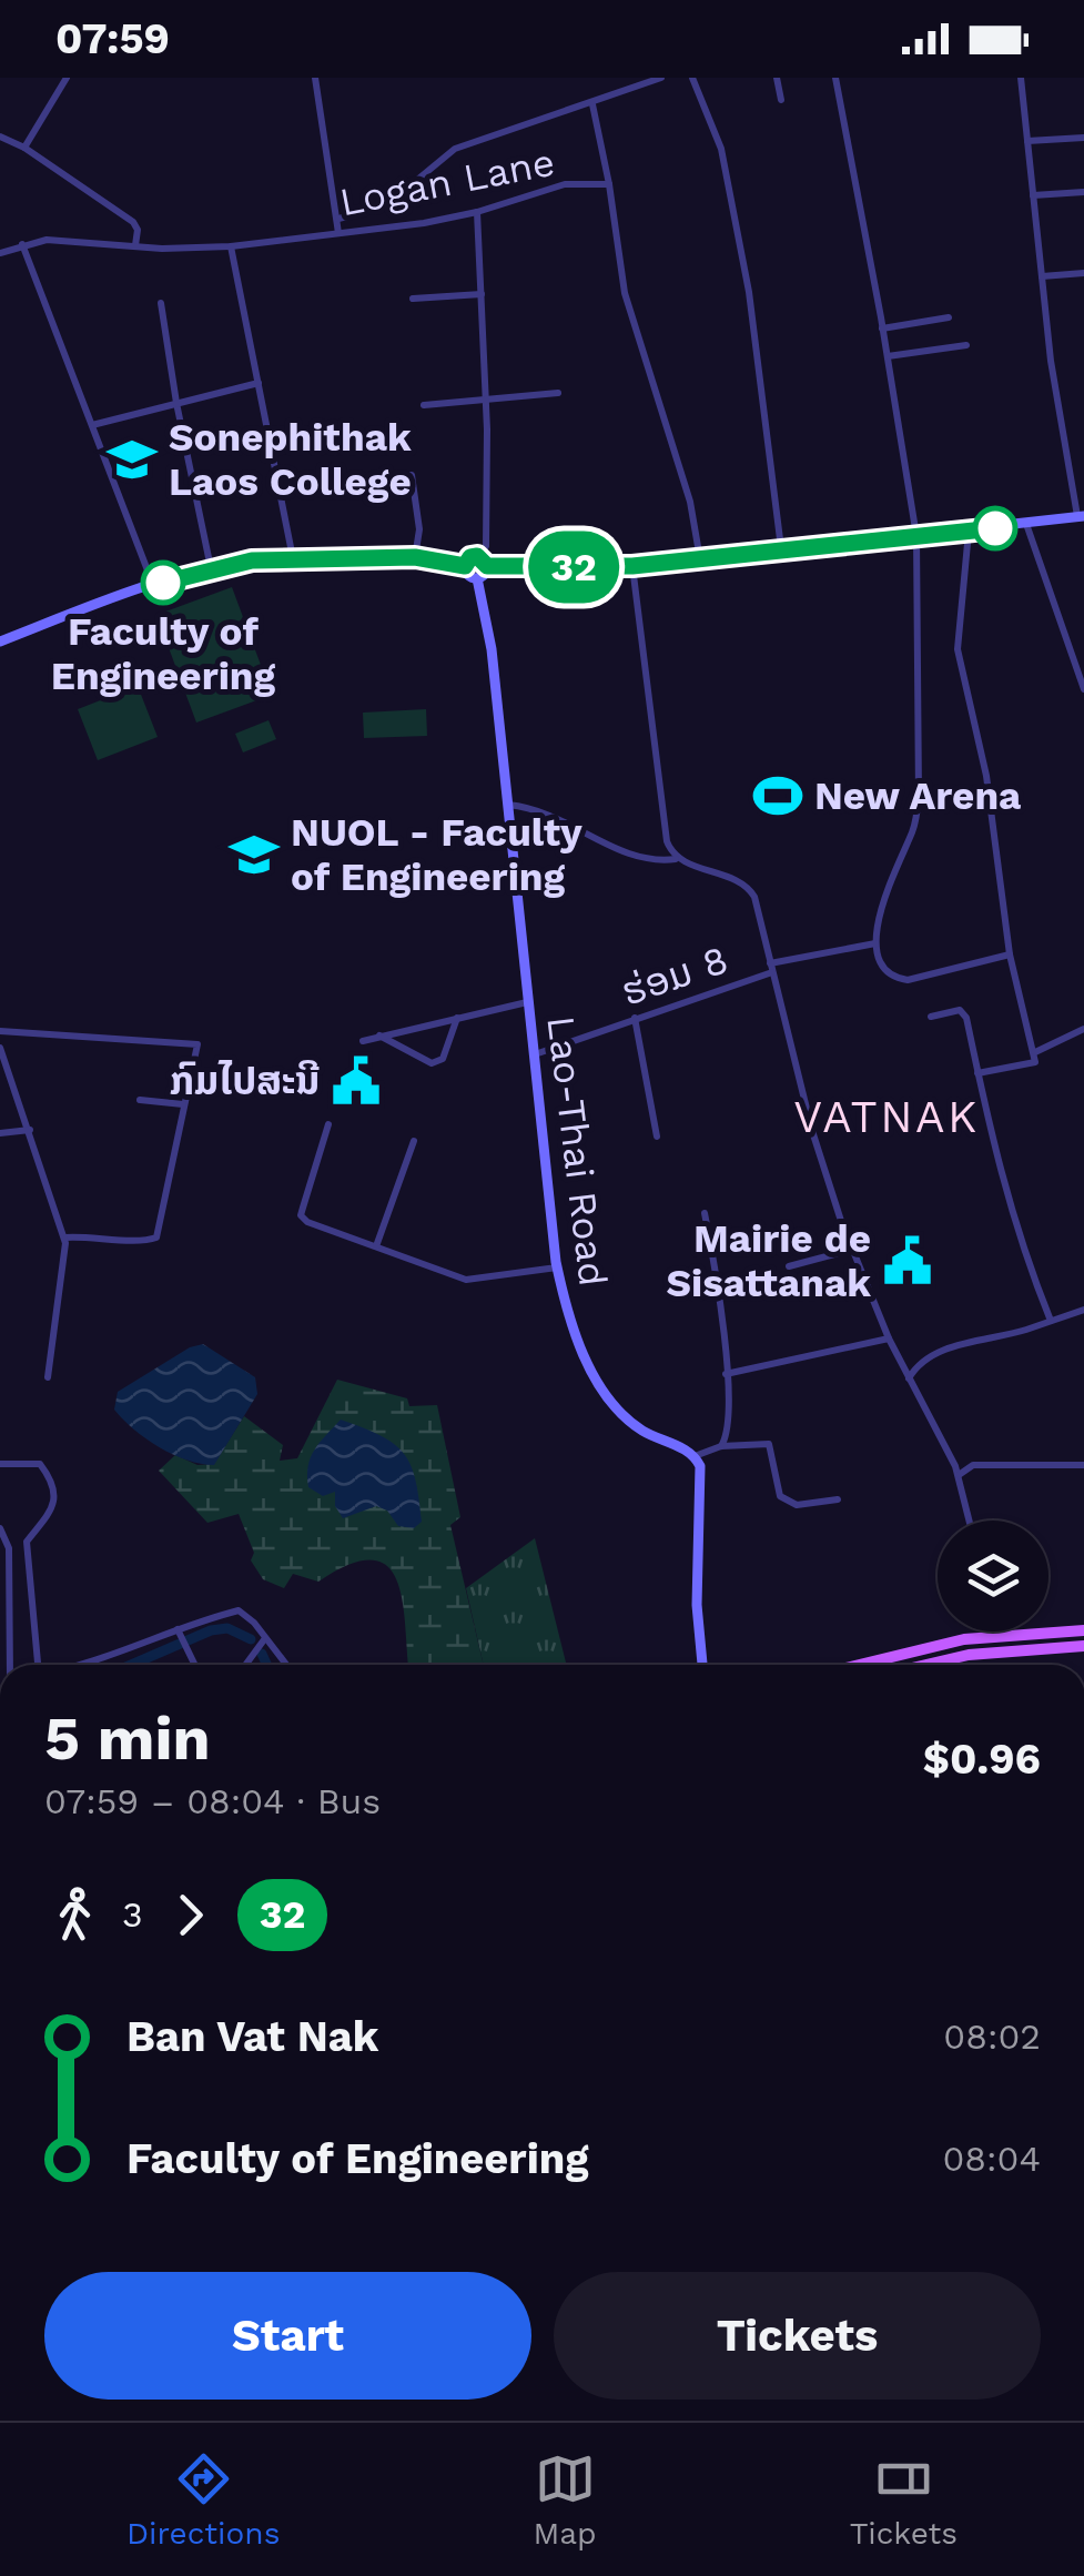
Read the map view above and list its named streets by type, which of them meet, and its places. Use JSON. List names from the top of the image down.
{
  "streets": {
    "street": ["Logan Lane", "ຮ່ອມ 8", "Lao-Thai Road"]
  },
  "crossings": [
    ["ຮ່ອມ 8", "Lao-Thai Road"]
  ],
  "districts": ["VATNAK"],
  "places": {
    "school or university": ["Sonephithak Laos College", "NUOL - Faculty of Engineering"],
    "other": ["Faculty of Engineering"],
    "sports": ["New Arena"],
    "public building": ["ກົມໄປສະນີ", "Mairie de Sisattanak"]
  },
  "lines": ["bus line 32"],
  "page": {
    "status": "07:59",
    "on_map": "32",
    "heading": ["5 min", "07:59 – 08:04 · Bus", "$0.96"],
    "legs": ["3", "32"],
    "list": [
      {
        "name": "Ban Vat Nak",
        "value": "08:02"
      },
      {
        "name": "Faculty of Engineering",
        "value": "08:04"
      }
    ],
    "buttons": ["Start", "Tickets"],
    "tabs": ["Directions", "Map", "Tickets"]
  }
}
